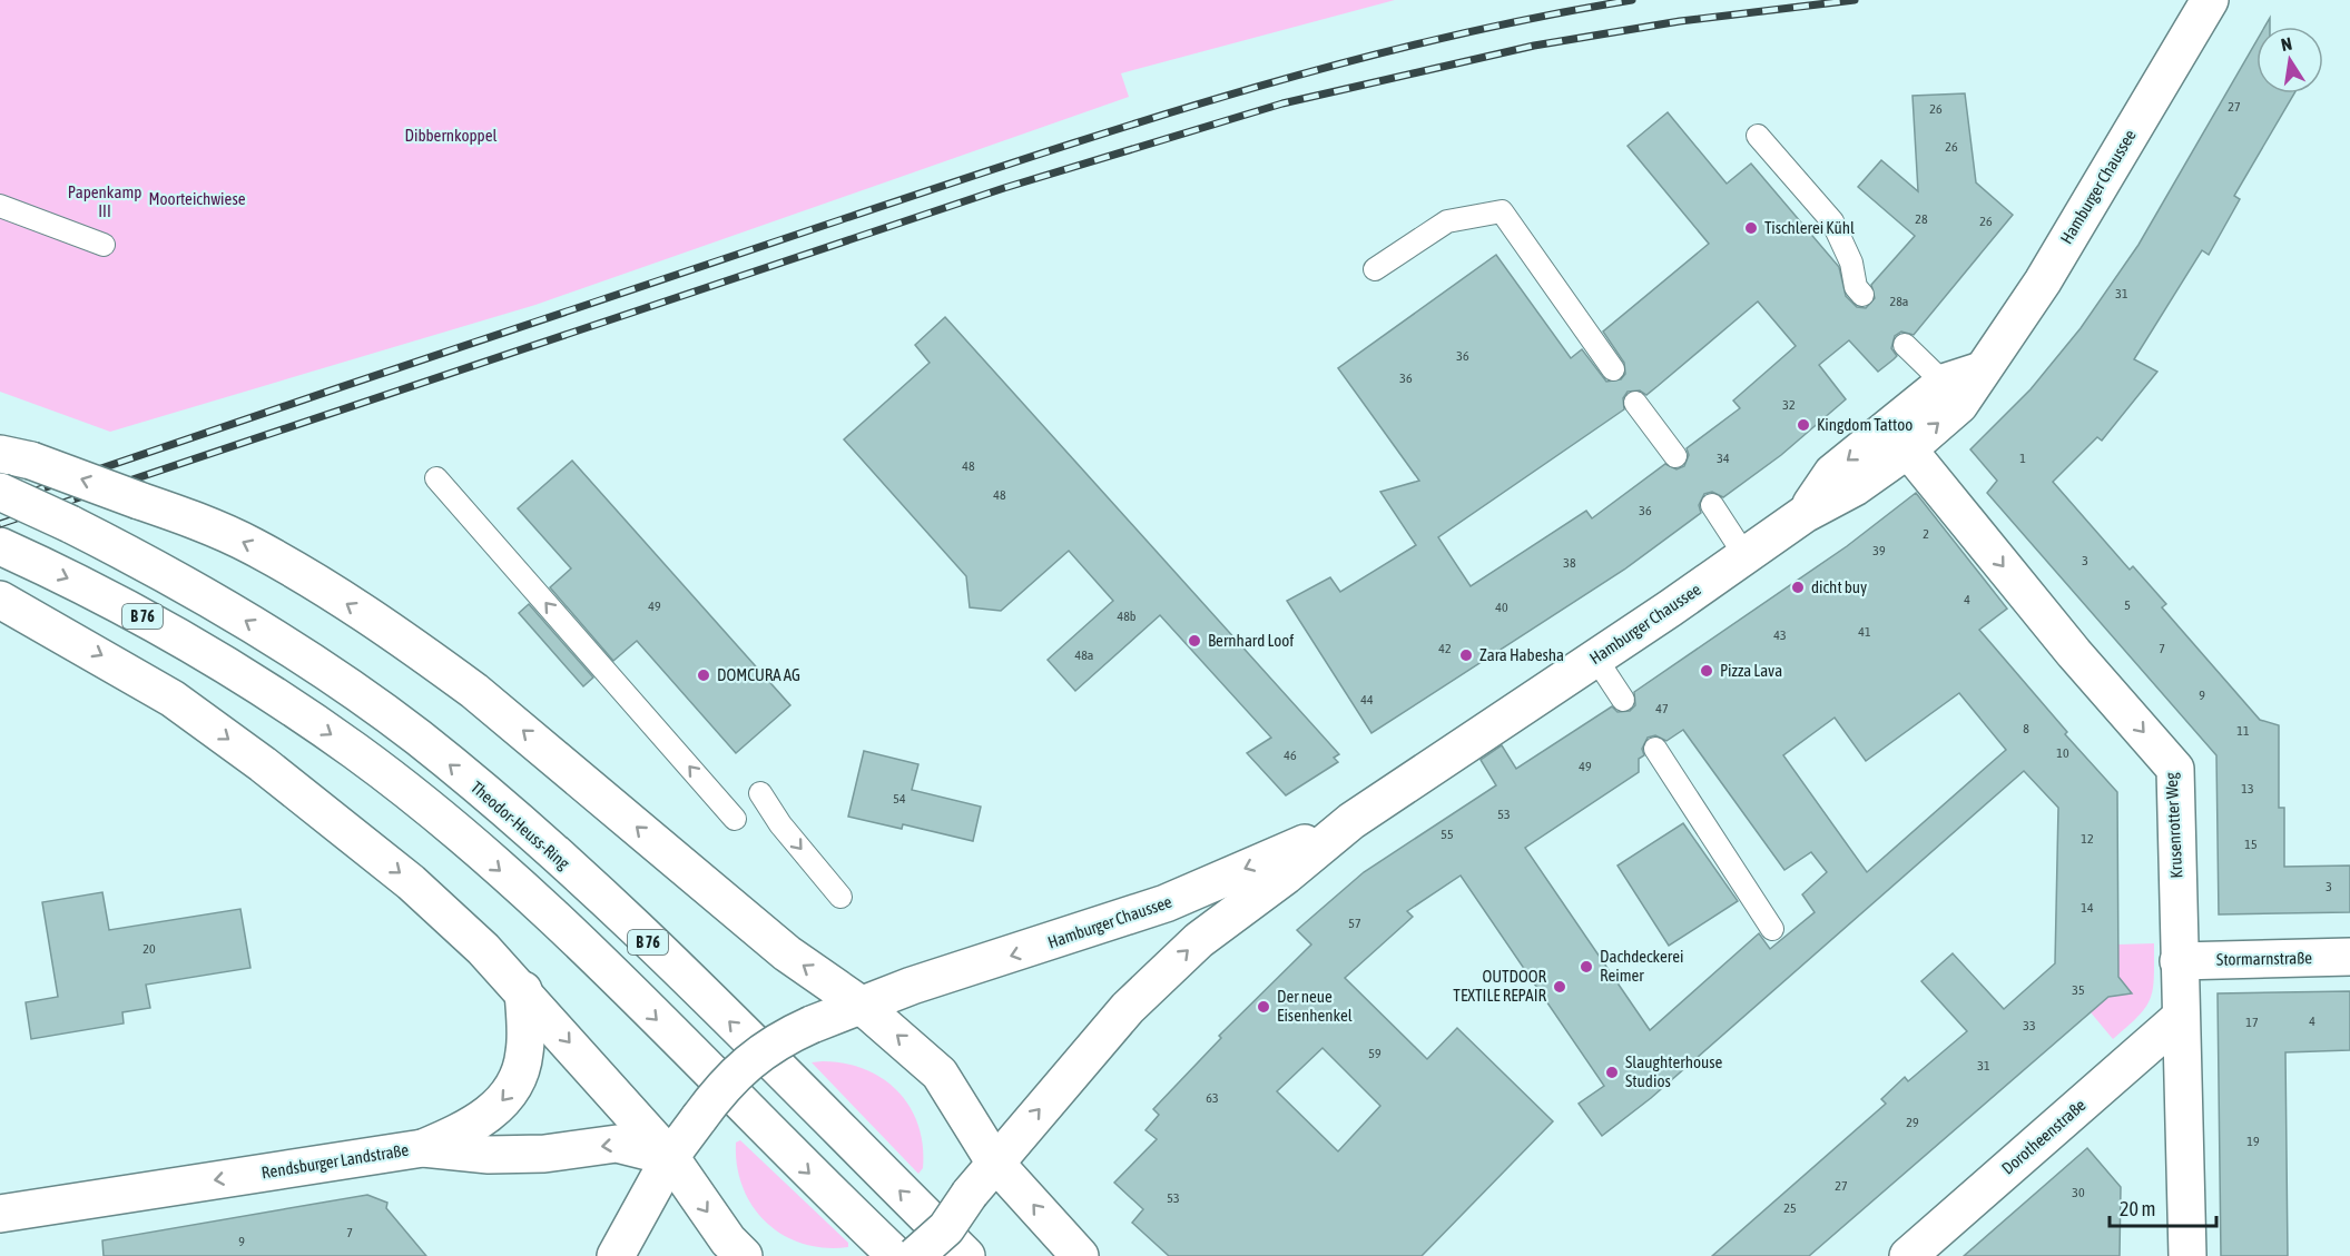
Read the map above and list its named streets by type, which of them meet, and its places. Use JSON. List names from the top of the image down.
{
  "streets": {
    "main road": [
      "Hamburger Chaussee",
      "B 76",
      "Theodor-Heuss-Ring",
      "Krusenrotter Weg",
      "Stormarnstraße",
      "Dorotheenstraße",
      "Rendsburger Landstraße"
    ]
  },
  "crossings": [
    ["Hamburger Chaussee", "Krusenrotter Weg"],
    ["Hamburger Chaussee", "Rendsburger Landstraße"],
    ["Krusenrotter Weg", "Stormarnstraße"],
    ["Krusenrotter Weg", "Dorotheenstraße"]
  ],
  "one_way": ["Krusenrotter Weg", "Rendsburger Landstraße"],
  "parks": ["Dibbernkoppel", "Papenkamp III", "Moorteichwiese"],
  "places": [
    "Tischlerei Kühl",
    "Kingdom Tattoo",
    "dicht buy",
    "Bernhard Loof",
    "Zara Habesha",
    "Pizza Lava",
    "DOMCURA AG",
    "Dachdeckerei Reimer",
    "OUTDOOR TEXTILE REPAIR",
    "Der neue Eisenhenkel",
    "Slaughterhouse Studios"
  ],
  "house_numbers": [
    "27",
    "26",
    "26",
    "28",
    "26",
    "31",
    "28a",
    "36",
    "36",
    "32",
    "34",
    "1",
    "48",
    "48",
    "36",
    "2",
    "39",
    "3",
    "38",
    "4",
    "5",
    "49",
    "40",
    "48b",
    "41",
    "43",
    "42",
    "7",
    "48a",
    "9",
    "44",
    "47",
    "8",
    "11",
    "10",
    "46",
    "49",
    "13",
    "54",
    "53",
    "55",
    "12",
    "15",
    "3",
    "14",
    "57",
    "20",
    "35",
    "4",
    "17",
    "33",
    "59",
    "31",
    "63",
    "29",
    "19",
    "27",
    "30",
    "53",
    "25",
    "7",
    "9"
  ],
  "scale_bar": "20 m",
  "north": "top"
}
